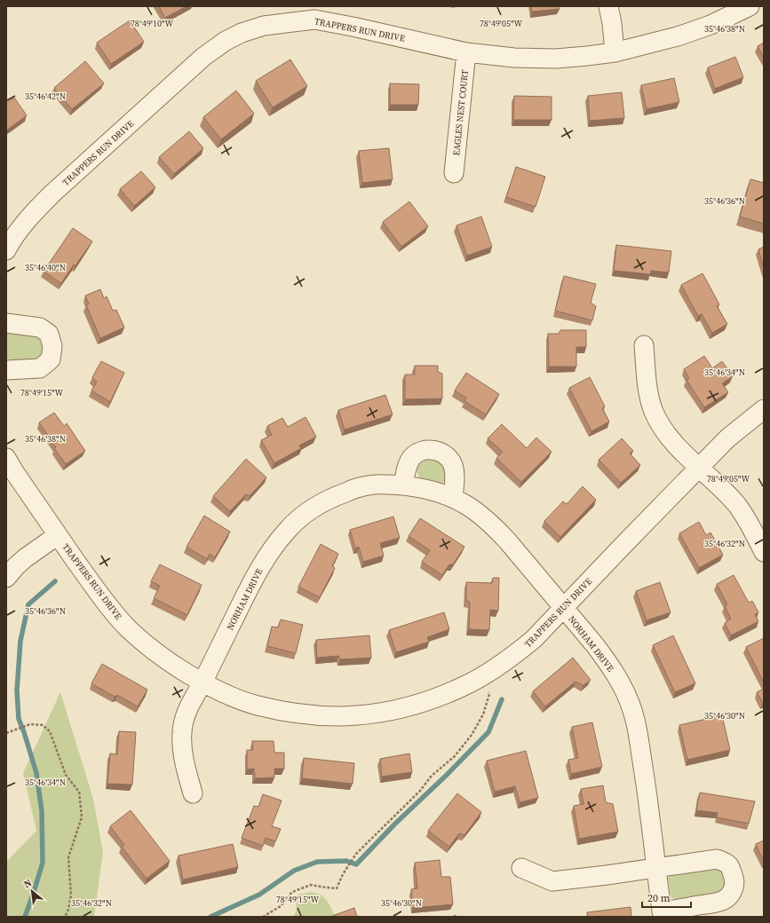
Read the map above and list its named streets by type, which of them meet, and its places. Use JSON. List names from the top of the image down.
{
  "streets": {
    "street": ["TRAPPERS RUN DRIVE", "EAGLES NEST COURT", "NORHAM DRIVE"]
  },
  "crossings": [
    ["TRAPPERS RUN DRIVE", "EAGLES NEST COURT"],
    ["TRAPPERS RUN DRIVE", "NORHAM DRIVE"]
  ],
  "scale_bar": "20 m",
  "north": "top left",
  "coordinates": [
    "78°49'10\"W",
    "78°49'05\"W",
    "35°46'38\"N",
    "35°46'42\"N",
    "35°46'36\"N",
    "35°46'40\"N",
    "35°46'34\"N",
    "78°49'15\"W",
    "35°46'32\"N",
    "35°46'30\"N"
  ]
}
